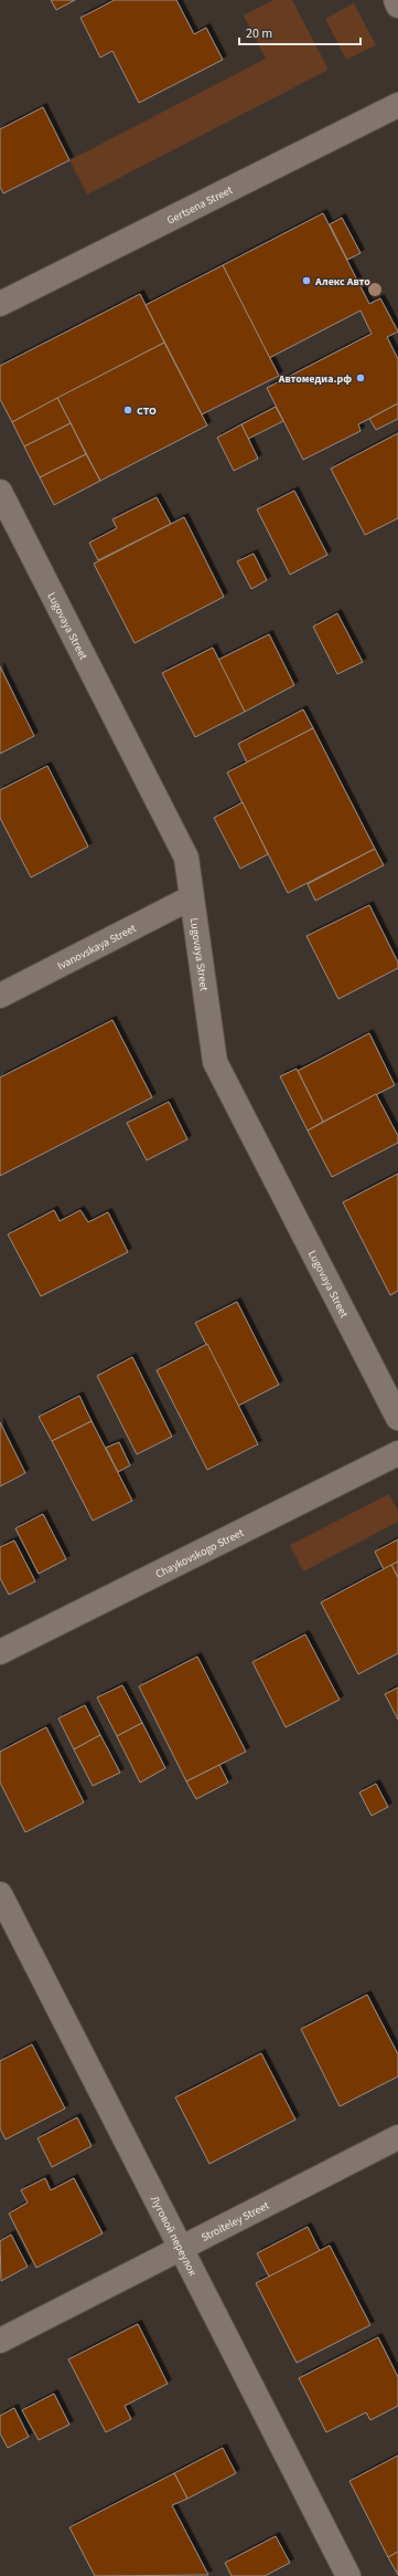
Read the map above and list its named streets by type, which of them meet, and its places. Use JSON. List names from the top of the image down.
{
  "streets": {
    "street": [
      "Gertsena Street",
      "Lugovaya Street",
      "Ivanovskaya Street",
      "Chaykovskogo Street",
      "Stroiteley Street",
      "Луговой переулок"
    ]
  },
  "crossings": [
    ["Lugovaya Street", "Ivanovskaya Street"],
    ["Stroiteley Street", "Луговой переулок"]
  ],
  "places": ["Алекс Авто", "Автомедиа.рф", "СТО"],
  "scale_bar": "20 m"
}
